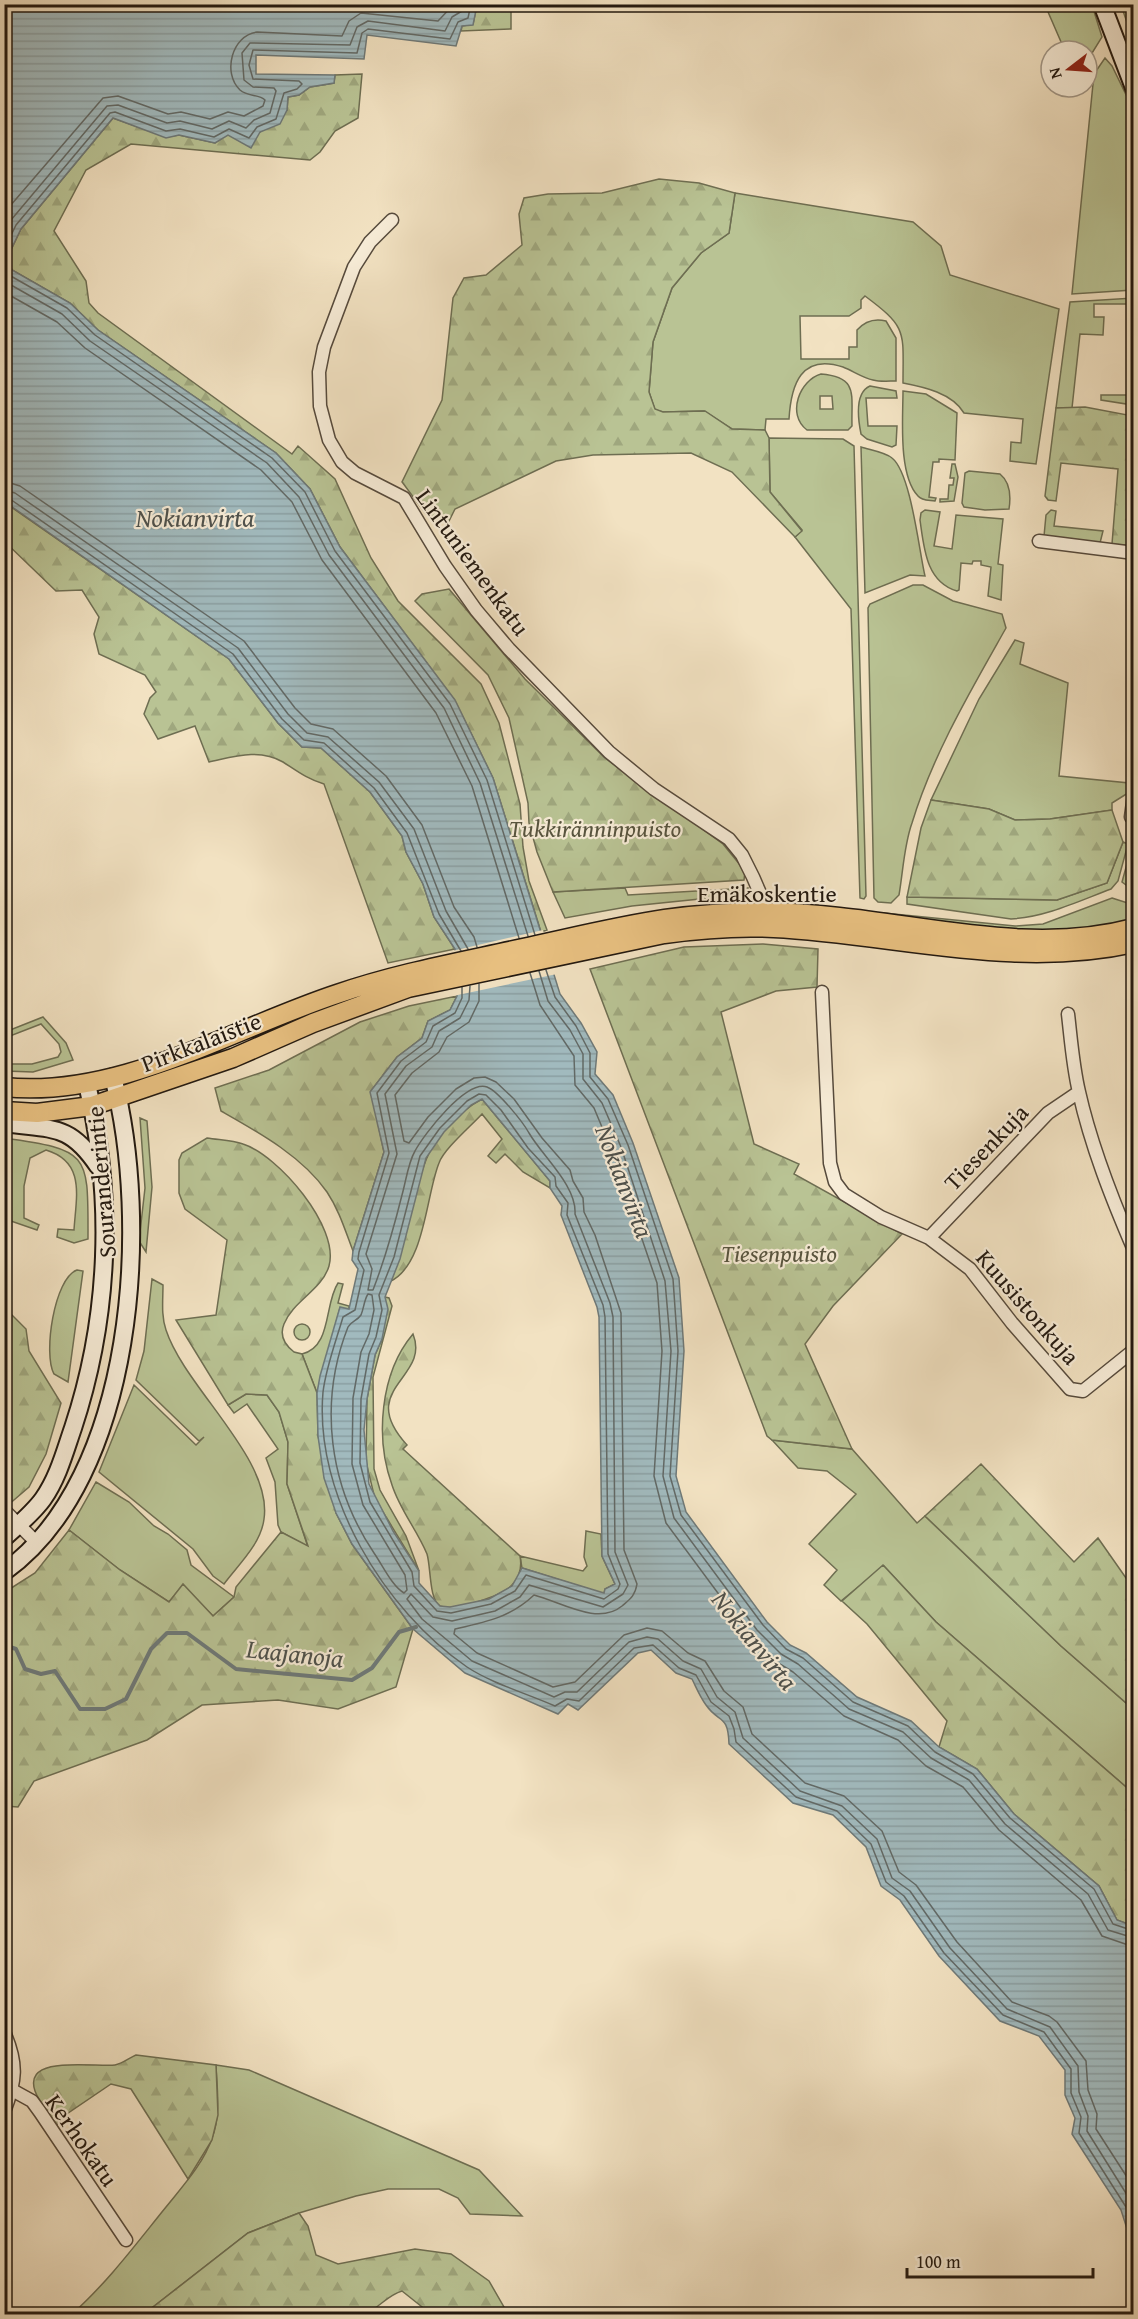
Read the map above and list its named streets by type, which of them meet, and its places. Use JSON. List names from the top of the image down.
{
  "streets": {
    "main road": ["Emäkoskentie", "Pirkkalaistie"],
    "street": [
      "Lintuniemenkatu",
      "Tiesenkuja",
      "Souranderintie",
      "Kuusistonkuja",
      "Kerhokatu"
    ]
  },
  "crossings": [
    ["Lintuniemenkatu", "Emäkoskentie"],
    ["Emäkoskentie", "Pirkkalaistie"],
    ["Pirkkalaistie", "Souranderintie"],
    ["Tiesenkuja", "Kuusistonkuja"]
  ],
  "water": ["Nokianvirta", "Laajanoja"],
  "parks": ["Tukkiränninpuisto", "Tiesenpuisto"],
  "scale_bar": "100 m",
  "north": "left"
}
